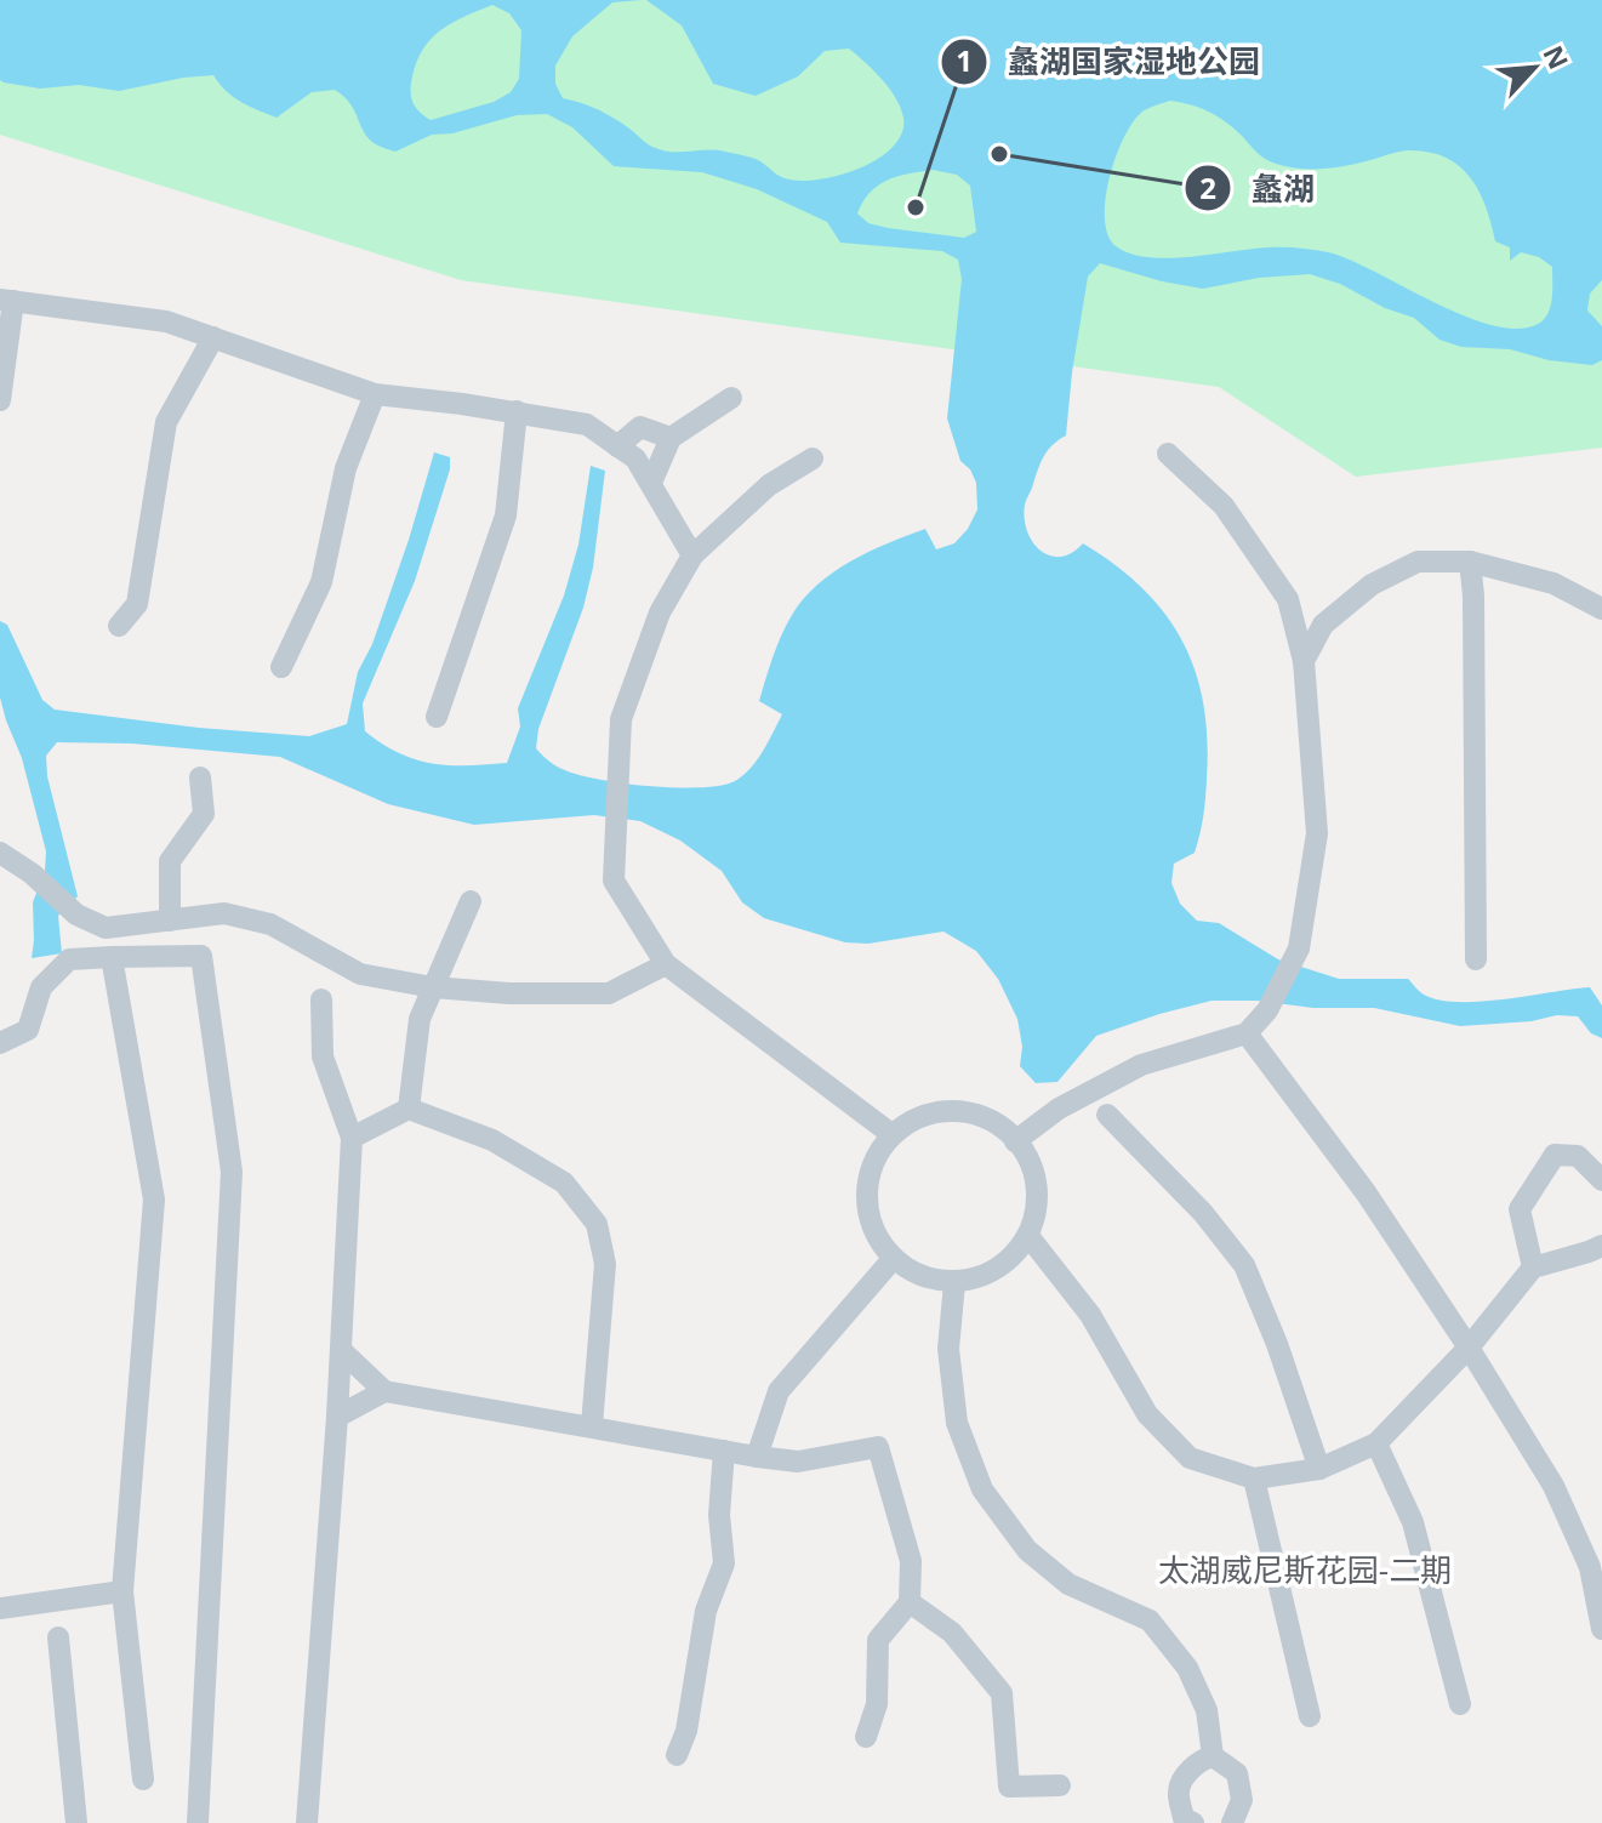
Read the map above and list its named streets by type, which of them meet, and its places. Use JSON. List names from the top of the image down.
{
  "districts": ["太湖威尼斯花园-二期"],
  "places": ["蠡湖", "蠡湖国家湿地公园"],
  "north": "top right"
}
